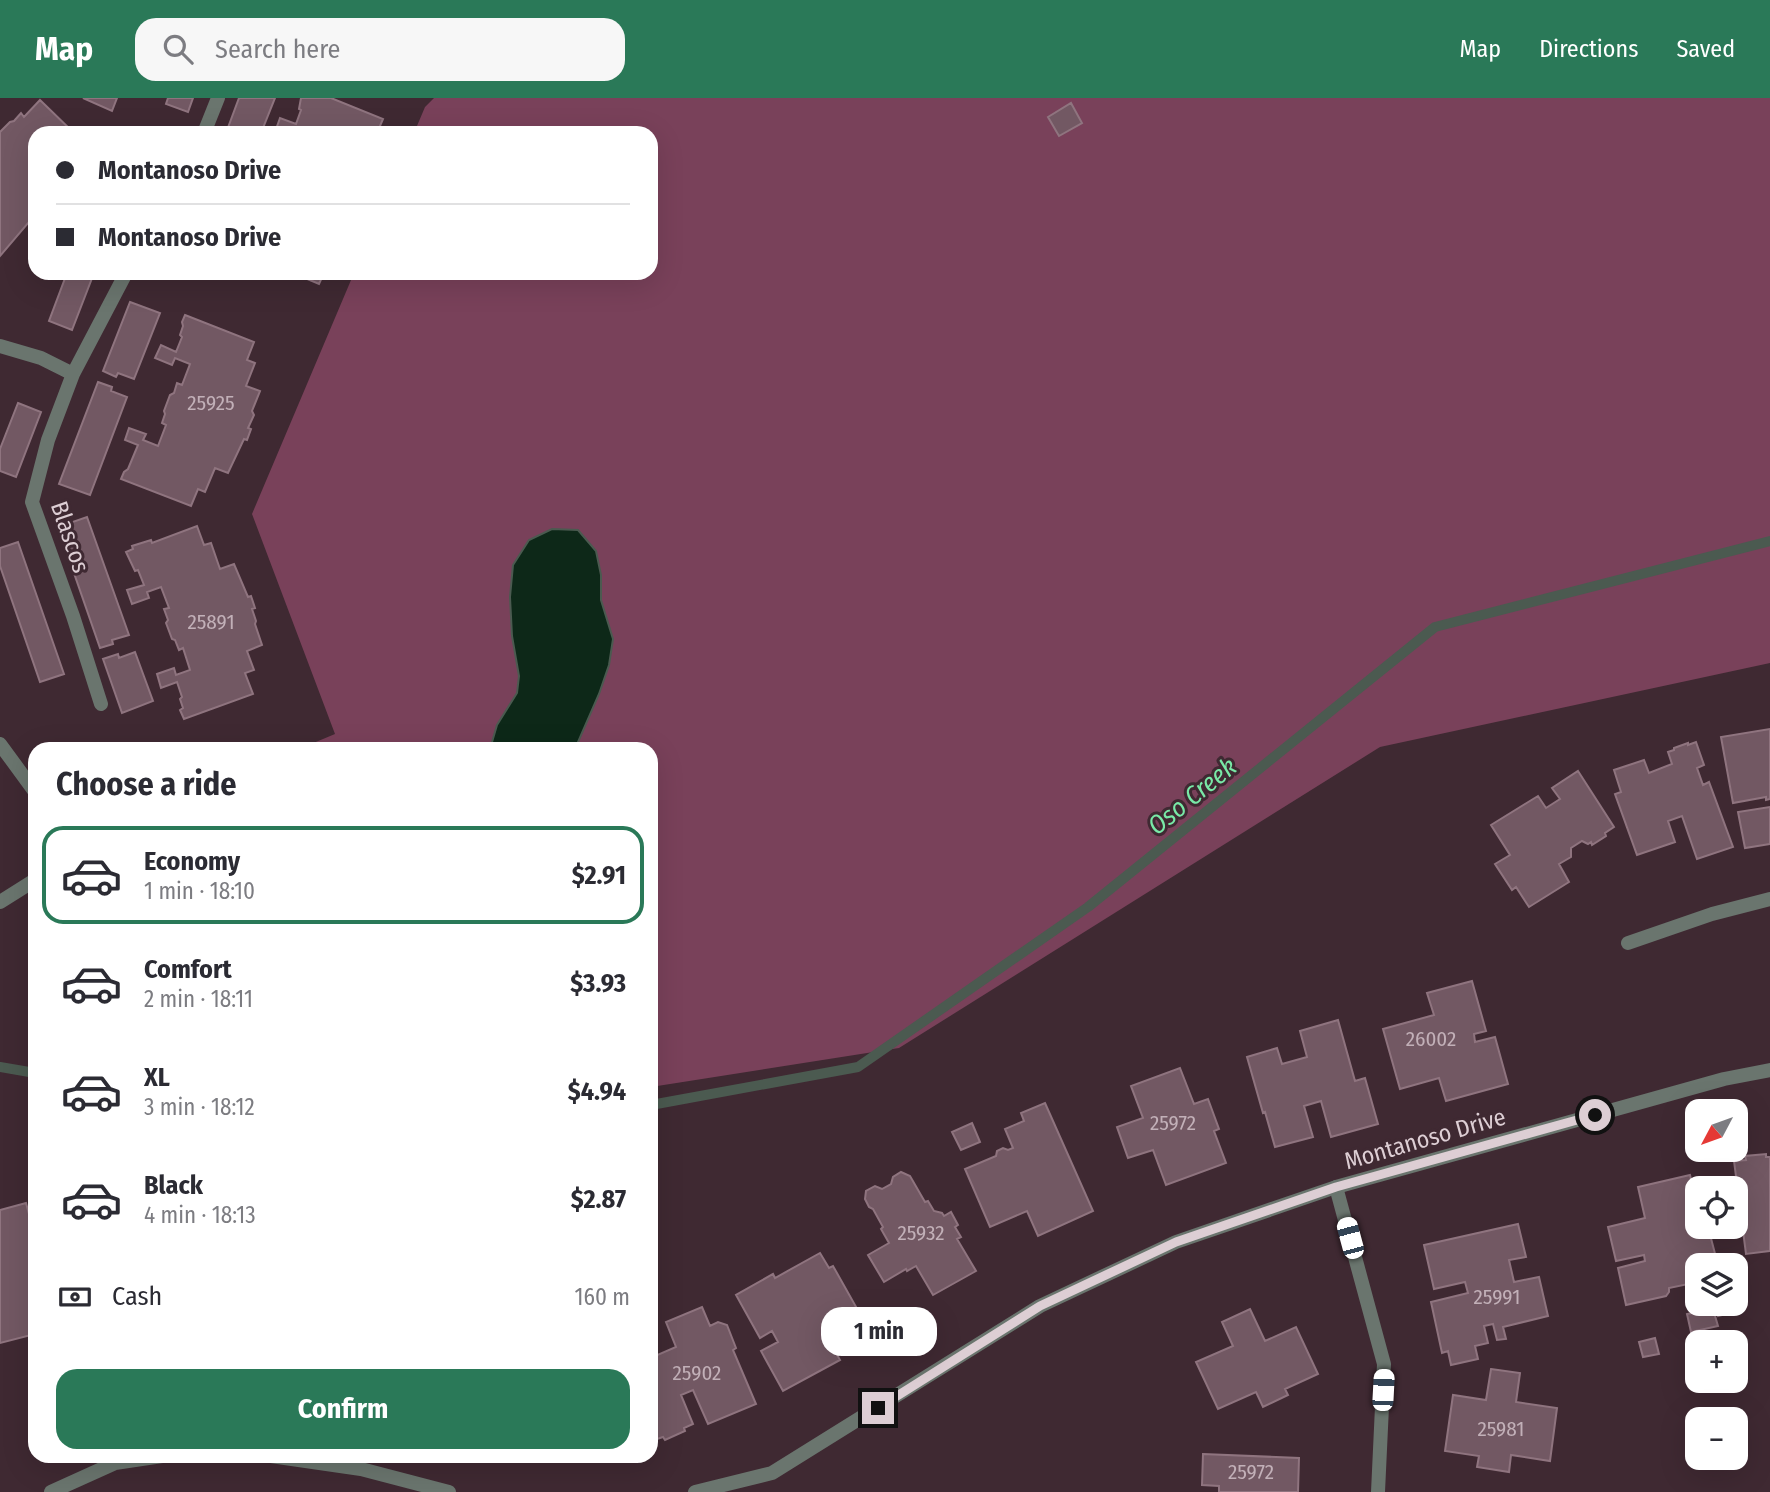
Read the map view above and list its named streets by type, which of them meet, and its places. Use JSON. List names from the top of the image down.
{
  "streets": {
    "street": ["Blascos", "Montanoso Drive"]
  },
  "water": ["Oso Creek"],
  "house_numbers": [
    "25925",
    "25891",
    "26002",
    "25972",
    "25932",
    "25991",
    "25902",
    "25981",
    "25972"
  ],
  "north": "bottom left",
  "page": {
    "header": "Map",
    "search": "Search here",
    "nav": ["Map", "Directions", "Saved"],
    "banner": ["Montanoso Drive", "Montanoso Drive"],
    "heading": "Choose a ride",
    "list": [
      {
        "name": "Economy",
        "note": "1 min · 18:10",
        "value": "$2.91"
      },
      {
        "name": "Comfort",
        "note": "2 min · 18:11",
        "value": "$3.93"
      },
      {
        "name": "XL",
        "note": "3 min · 18:12",
        "value": "$4.94"
      },
      {
        "name": "Black",
        "note": "4 min · 18:13",
        "value": "$2.87"
      }
    ],
    "map_buttons": ["+", "−"],
    "pay": ["Cash", "160 m"],
    "bubble": "1 min",
    "buttons": "Confirm"
  }
}
